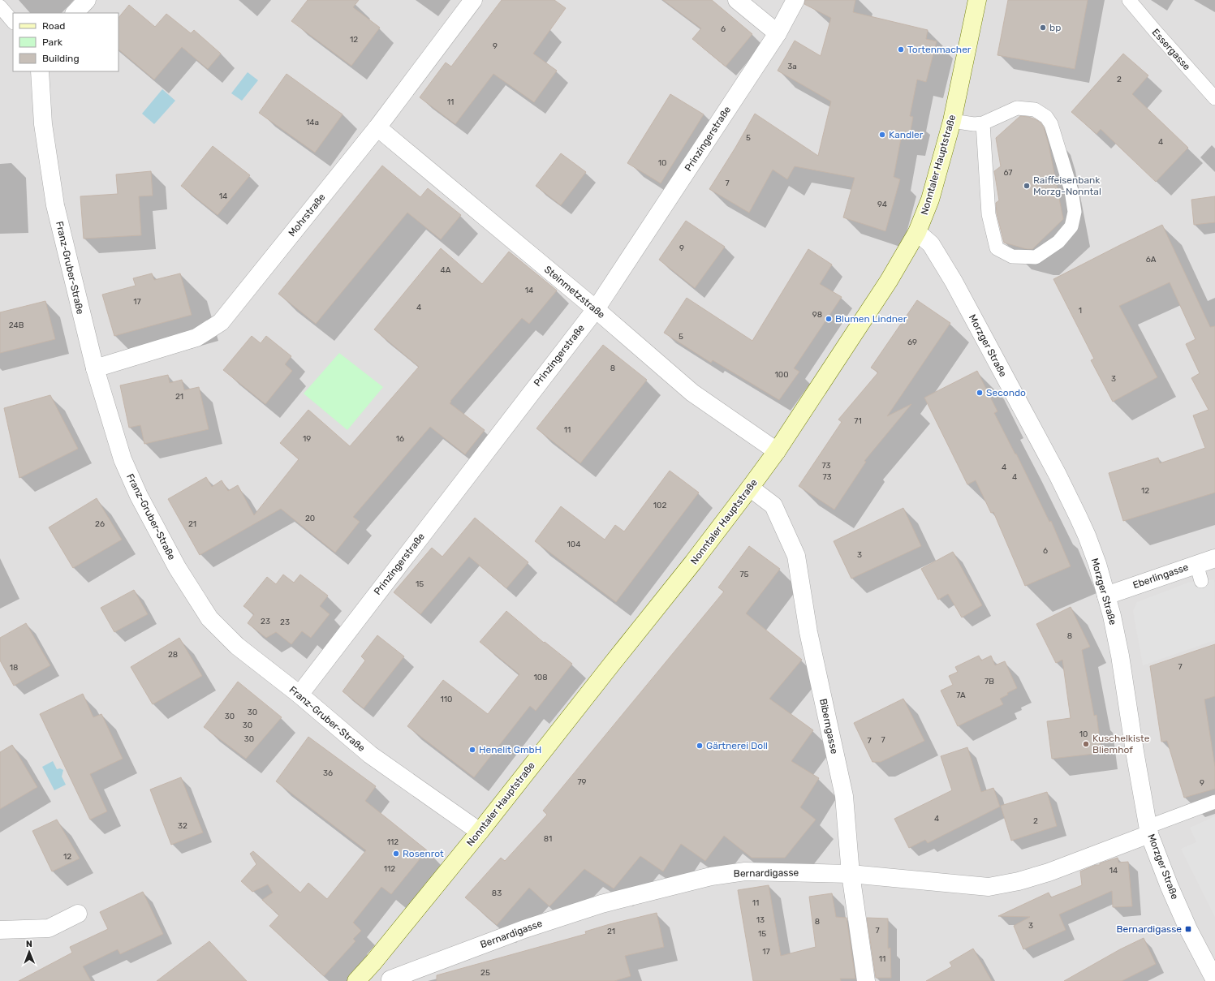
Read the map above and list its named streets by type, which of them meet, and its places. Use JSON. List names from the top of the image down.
{
  "streets": {
    "main road": ["Nonntaler Hauptstraße"],
    "street": [
      "Prinzingerstraße",
      "Mohrstraße",
      "Franz-Gruber-Straße",
      "Steinmetzstraße",
      "Morzger Straße",
      "Eberlingasse",
      "Biberngasse",
      "Bernardigasse"
    ],
    "lane": ["Essergasse"]
  },
  "crossings": [
    ["Prinzingerstraße", "Franz-Gruber-Straße"],
    ["Prinzingerstraße", "Steinmetzstraße"],
    ["Nonntaler Hauptstraße", "Franz-Gruber-Straße"],
    ["Nonntaler Hauptstraße", "Steinmetzstraße"],
    ["Nonntaler Hauptstraße", "Morzger Straße"],
    ["Nonntaler Hauptstraße", "Biberngasse"],
    ["Mohrstraße", "Franz-Gruber-Straße"],
    ["Mohrstraße", "Steinmetzstraße"],
    ["Morzger Straße", "Eberlingasse"],
    ["Morzger Straße", "Bernardigasse"],
    ["Biberngasse", "Bernardigasse"]
  ],
  "places": {
    "other": [
      "bp",
      "Tortenmacher",
      "Kandler",
      "Raiffeisenbank Morzg-Nonntal",
      "Blumen Lindner",
      "Secondo",
      "Kuschelkiste Bliemhof",
      "Gärtnerei Doll",
      "Henelit GmbH",
      "Rosenrot"
    ],
    "transit": ["Bernardigasse"]
  },
  "house_numbers": [
    "6",
    "12",
    "9",
    "3a",
    "2",
    "11",
    "14a",
    "5",
    "4",
    "10",
    "67",
    "7",
    "14",
    "94",
    "9",
    "6A",
    "4A",
    "14",
    "17",
    "4",
    "1",
    "98",
    "24B",
    "5",
    "69",
    "8",
    "100",
    "3",
    "21",
    "71",
    "11",
    "19",
    "16",
    "73",
    "4",
    "73",
    "4",
    "12",
    "102",
    "20",
    "26",
    "21",
    "104",
    "6",
    "3",
    "75",
    "15",
    "23",
    "23",
    "8",
    "28",
    "7",
    "18",
    "108",
    "7B",
    "7A",
    "110",
    "30",
    "30",
    "30",
    "10",
    "30",
    "7",
    "7",
    "36",
    "79",
    "9",
    "4",
    "2",
    "32",
    "81",
    "112",
    "12",
    "112",
    "14",
    "83",
    "11",
    "13",
    "8",
    "3",
    "7",
    "21",
    "15",
    "17",
    "11",
    "25"
  ],
  "legend": ["Road", "Park", "Building"],
  "north": "top"
}
